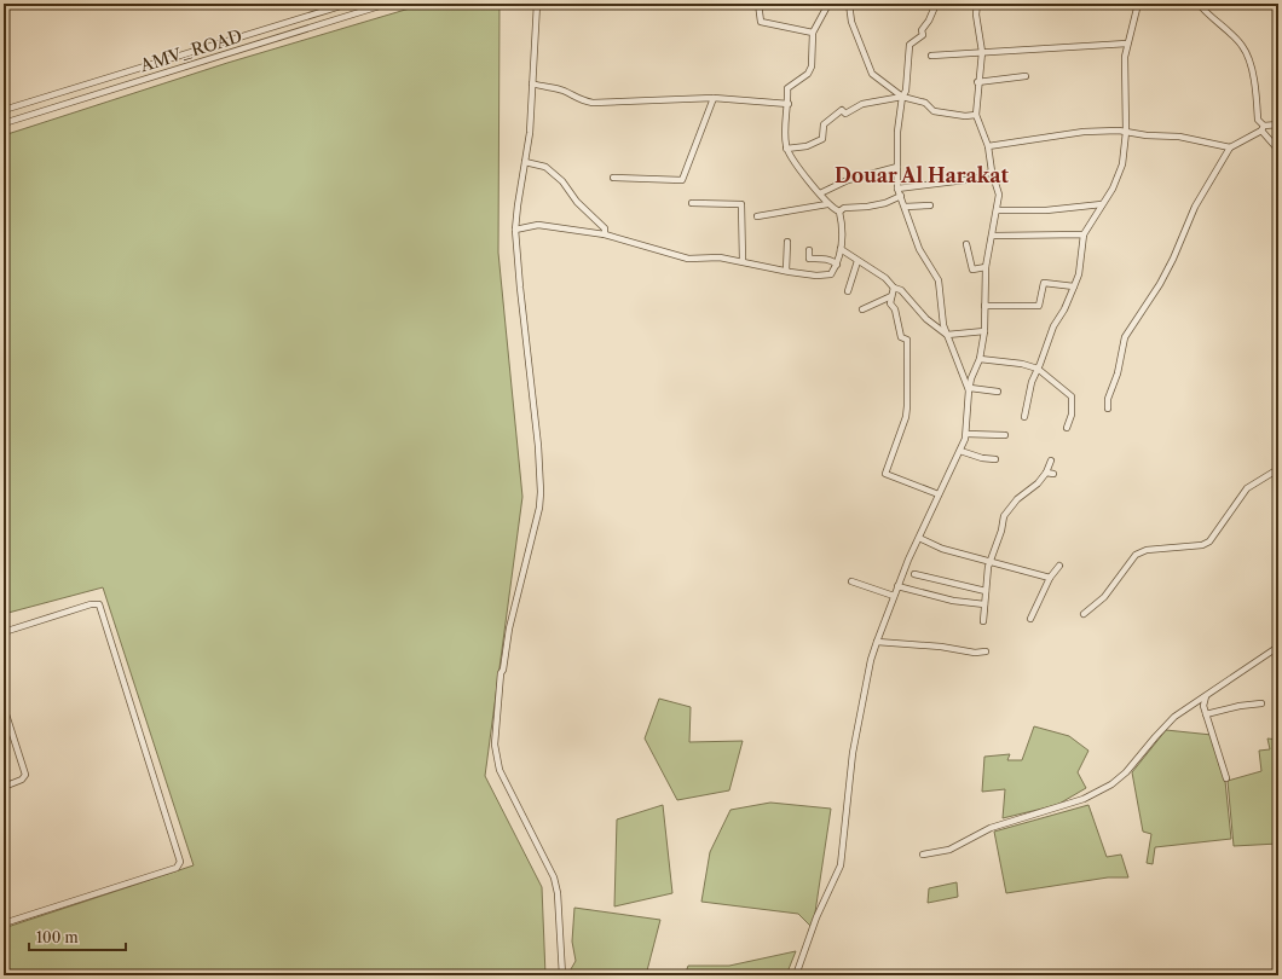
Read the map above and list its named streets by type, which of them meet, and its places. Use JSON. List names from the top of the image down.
{
  "streets": {
    "street": ["AMV_ROAD"]
  },
  "districts": ["Douar Al Harakat"],
  "scale_bar": "100 m"
}
